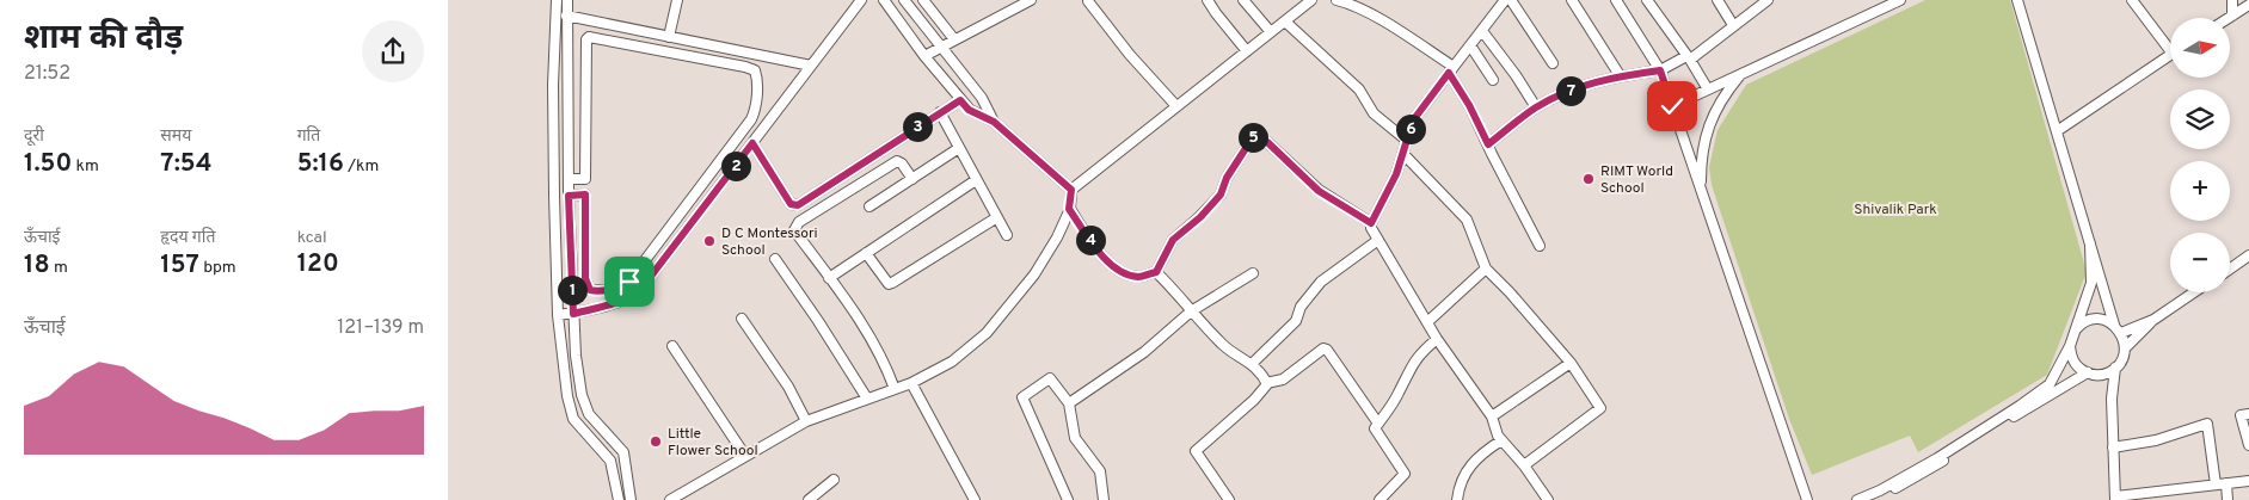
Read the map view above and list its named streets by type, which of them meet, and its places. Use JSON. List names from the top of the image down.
{
  "parks": ["Shivalik Park"],
  "places": ["RIMT World School", "D C Montessori School", "Little Flower School"],
  "north": "right",
  "page": {
    "heading": ["शाम की दौड़", "21:52"],
    "map_buttons": ["+", "−"],
    "pins": [
      "7",
      "3",
      "6",
      "5",
      "2",
      "4",
      "1"
    ],
    "stats": [
      ["दूरी", "1.50 km"],
      ["समय", "7:54"],
      ["गति", "5:16 /km"],
      ["ऊँचाई", "18 m"],
      ["हृदय गति", "157 bpm"],
      ["kcal", "120"]
    ],
    "chart": ["ऊँचाई", "121–139 m"]
  }
}
